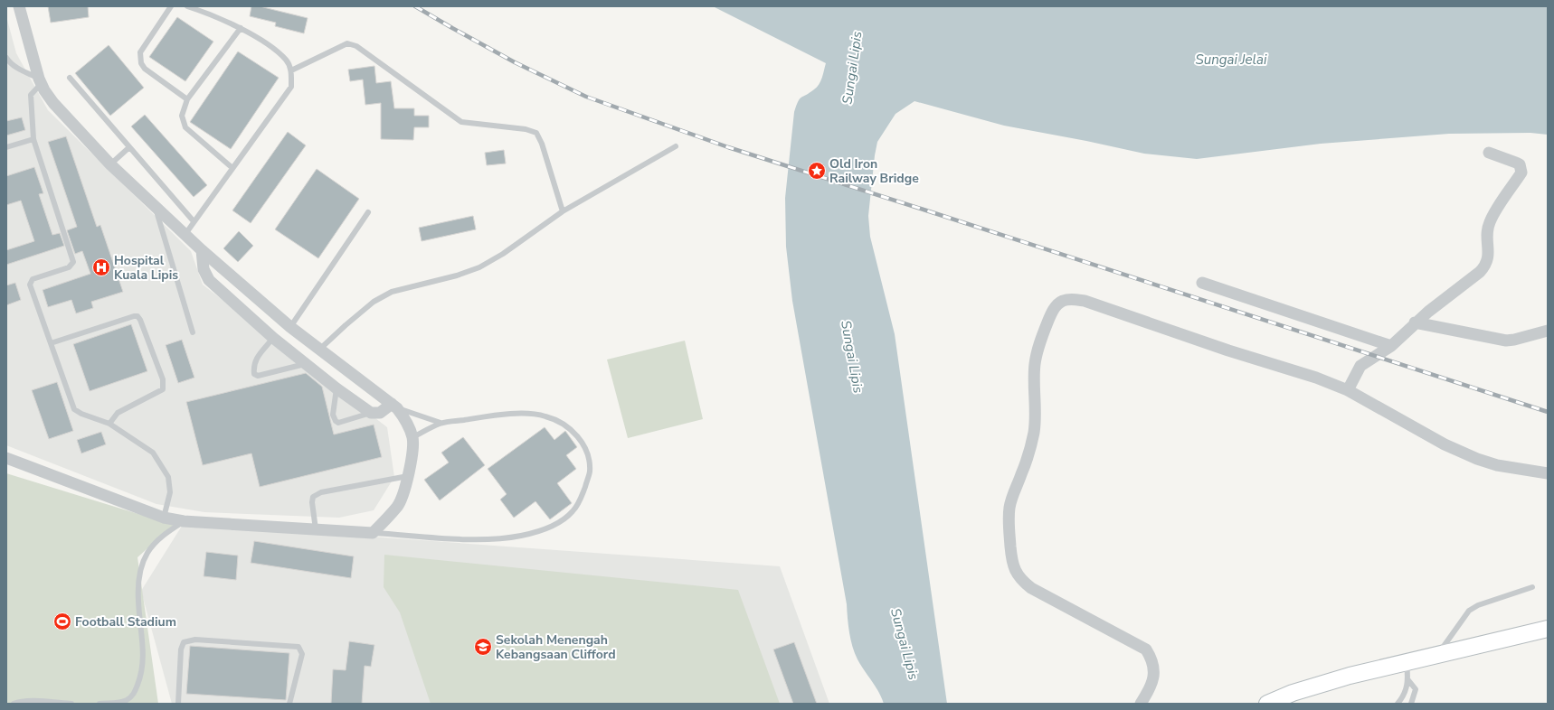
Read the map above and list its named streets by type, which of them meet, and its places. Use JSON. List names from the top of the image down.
{
  "water": ["Sungai Jelai", "Sungai Lipis"],
  "places": {
    "place": ["Old Iron Railway Bridge"],
    "hospital": ["Hospital Kuala Lipis"],
    "sports": ["Football Stadium"],
    "school or university": ["Sekolah Menengah Kebangsaan Clifford"]
  }
}
